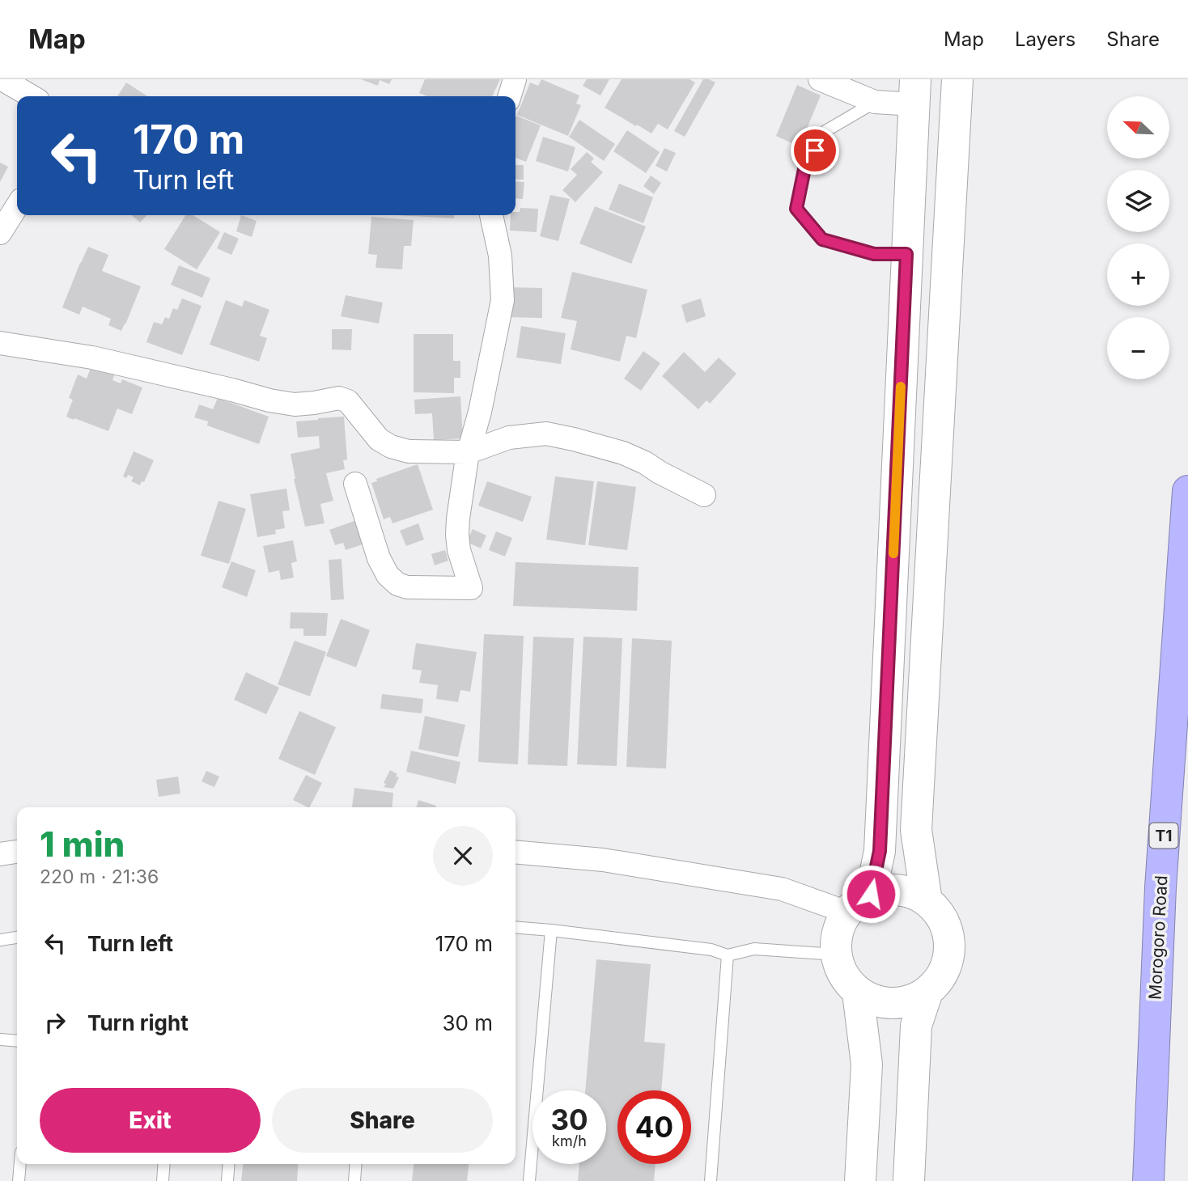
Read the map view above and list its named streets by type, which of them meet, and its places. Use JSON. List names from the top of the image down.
{
  "streets": {
    "highway": ["T1", "Morogoro Road"]
  },
  "north": "top left",
  "page": {
    "header": "Map",
    "nav": ["Map", "Layers", "Share"],
    "map_buttons": ["+", "−"],
    "turn": ["170 m", "Turn left"],
    "heading": ["1 min", "220 m · 21:36"],
    "list": [
      {
        "name": "Turn left",
        "value": "170 m"
      },
      {
        "name": "Turn right",
        "value": "30 m"
      }
    ],
    "buttons": ["Exit", "Share"],
    "speed": "30 km/h",
    "limit": "40"
  }
}
